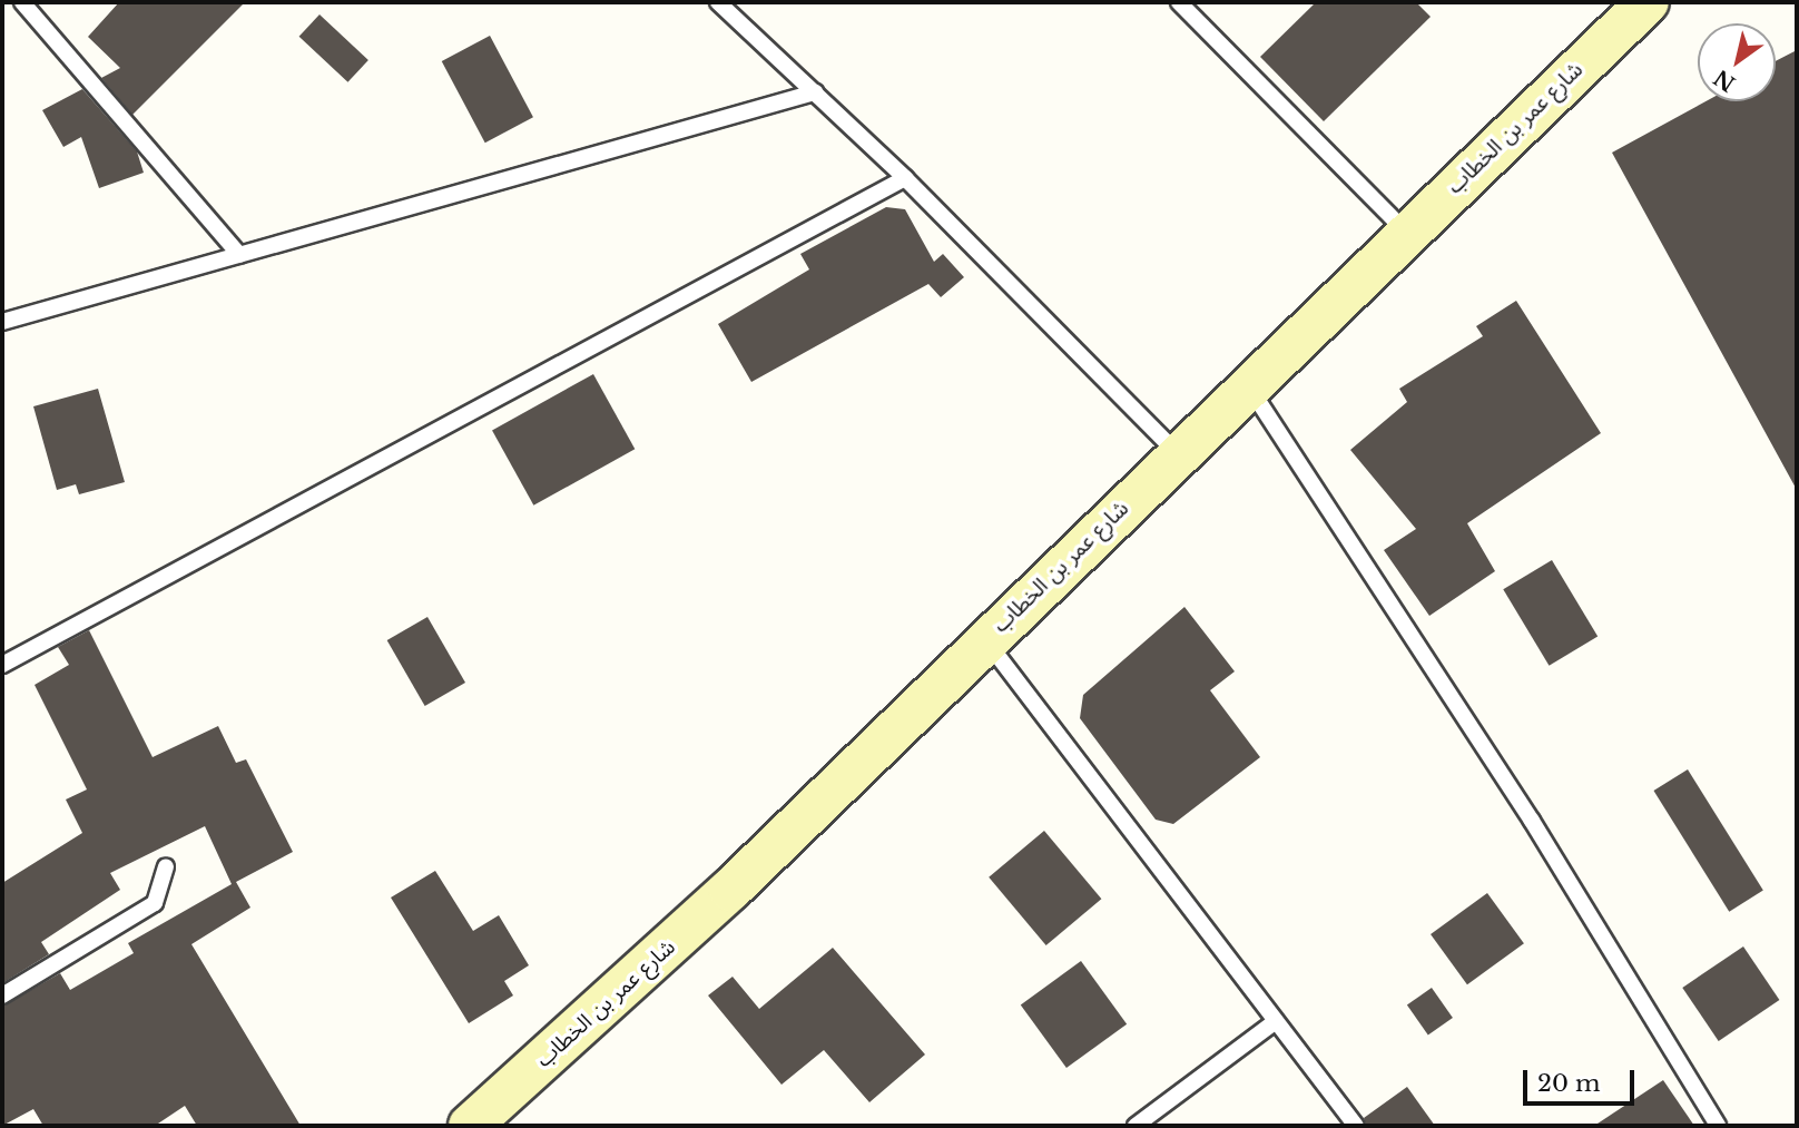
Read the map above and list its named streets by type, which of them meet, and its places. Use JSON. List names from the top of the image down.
{
  "streets": {
    "main road": ["شارع عمر بن الخطاب"]
  },
  "scale_bar": "20 m",
  "north": "bottom left"
}
